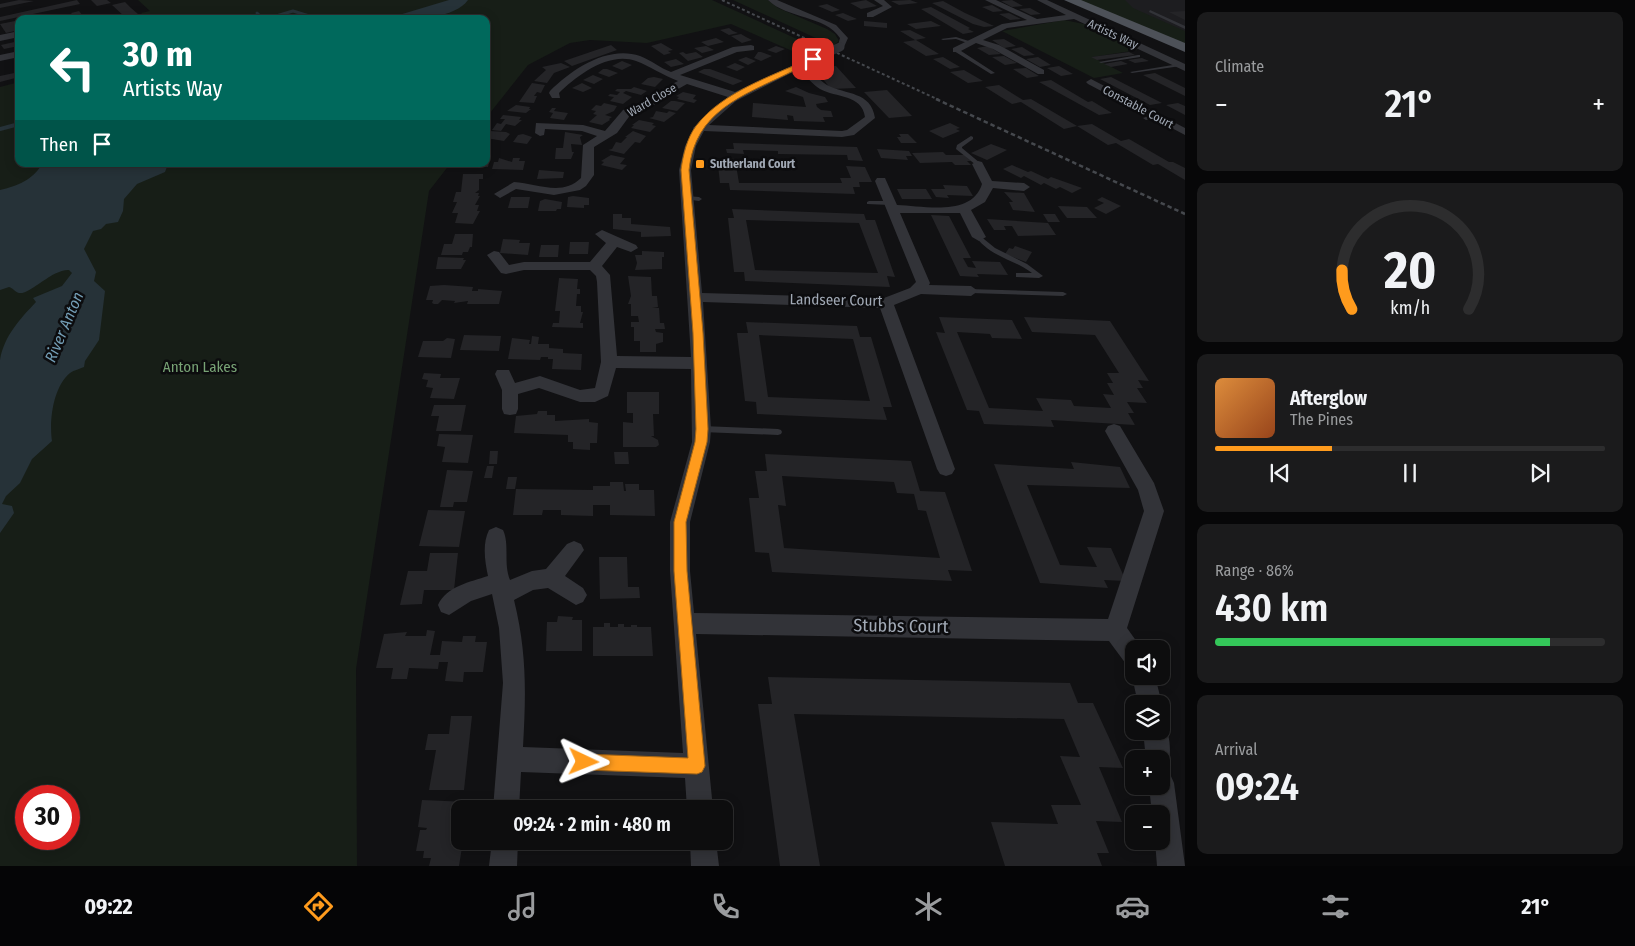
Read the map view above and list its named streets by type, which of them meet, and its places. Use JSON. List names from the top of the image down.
{
  "streets": {
    "street": [
      "Artists Way",
      "Ward Close",
      "Constable Court",
      "Landseer Court",
      "Stubbs Court"
    ]
  },
  "water": ["River Anton"],
  "parks": ["Anton Lakes"],
  "places": {
    "transit": ["Sutherland Court"]
  },
  "page": {
    "tile": [
      "Climate",
      ["Range · 86%", "430 km"],
      ["Arrival", "09:24"]
    ],
    "turn": ["30 m", "Artists Way"],
    "heat": ["−", "21°", "+"],
    "then": "Then",
    "song": ["Afterglow", "The Pines"],
    "map_buttons": ["+", "−"],
    "limit": "30",
    "trip": "09:24 · 2 min · 480 m",
    "tabs": ["09:22", "21°"],
    "gauge": ["20", "km/h"]
  }
}
